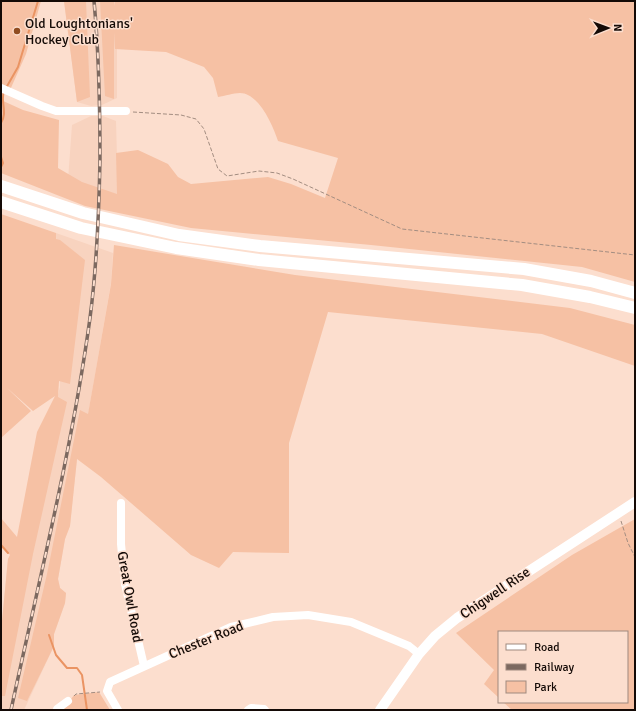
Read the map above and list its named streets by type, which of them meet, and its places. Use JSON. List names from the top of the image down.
{
  "streets": {
    "main road": ["Chigwell Rise"],
    "street": ["Great Owl Road", "Chester Road"]
  },
  "crossings": [
    ["Chigwell Rise", "Chester Road"],
    ["Great Owl Road", "Chester Road"]
  ],
  "places": ["Old Loughtonians' Hockey Club"],
  "legend": ["Road", "Railway", "Park"],
  "north": "right"
}
